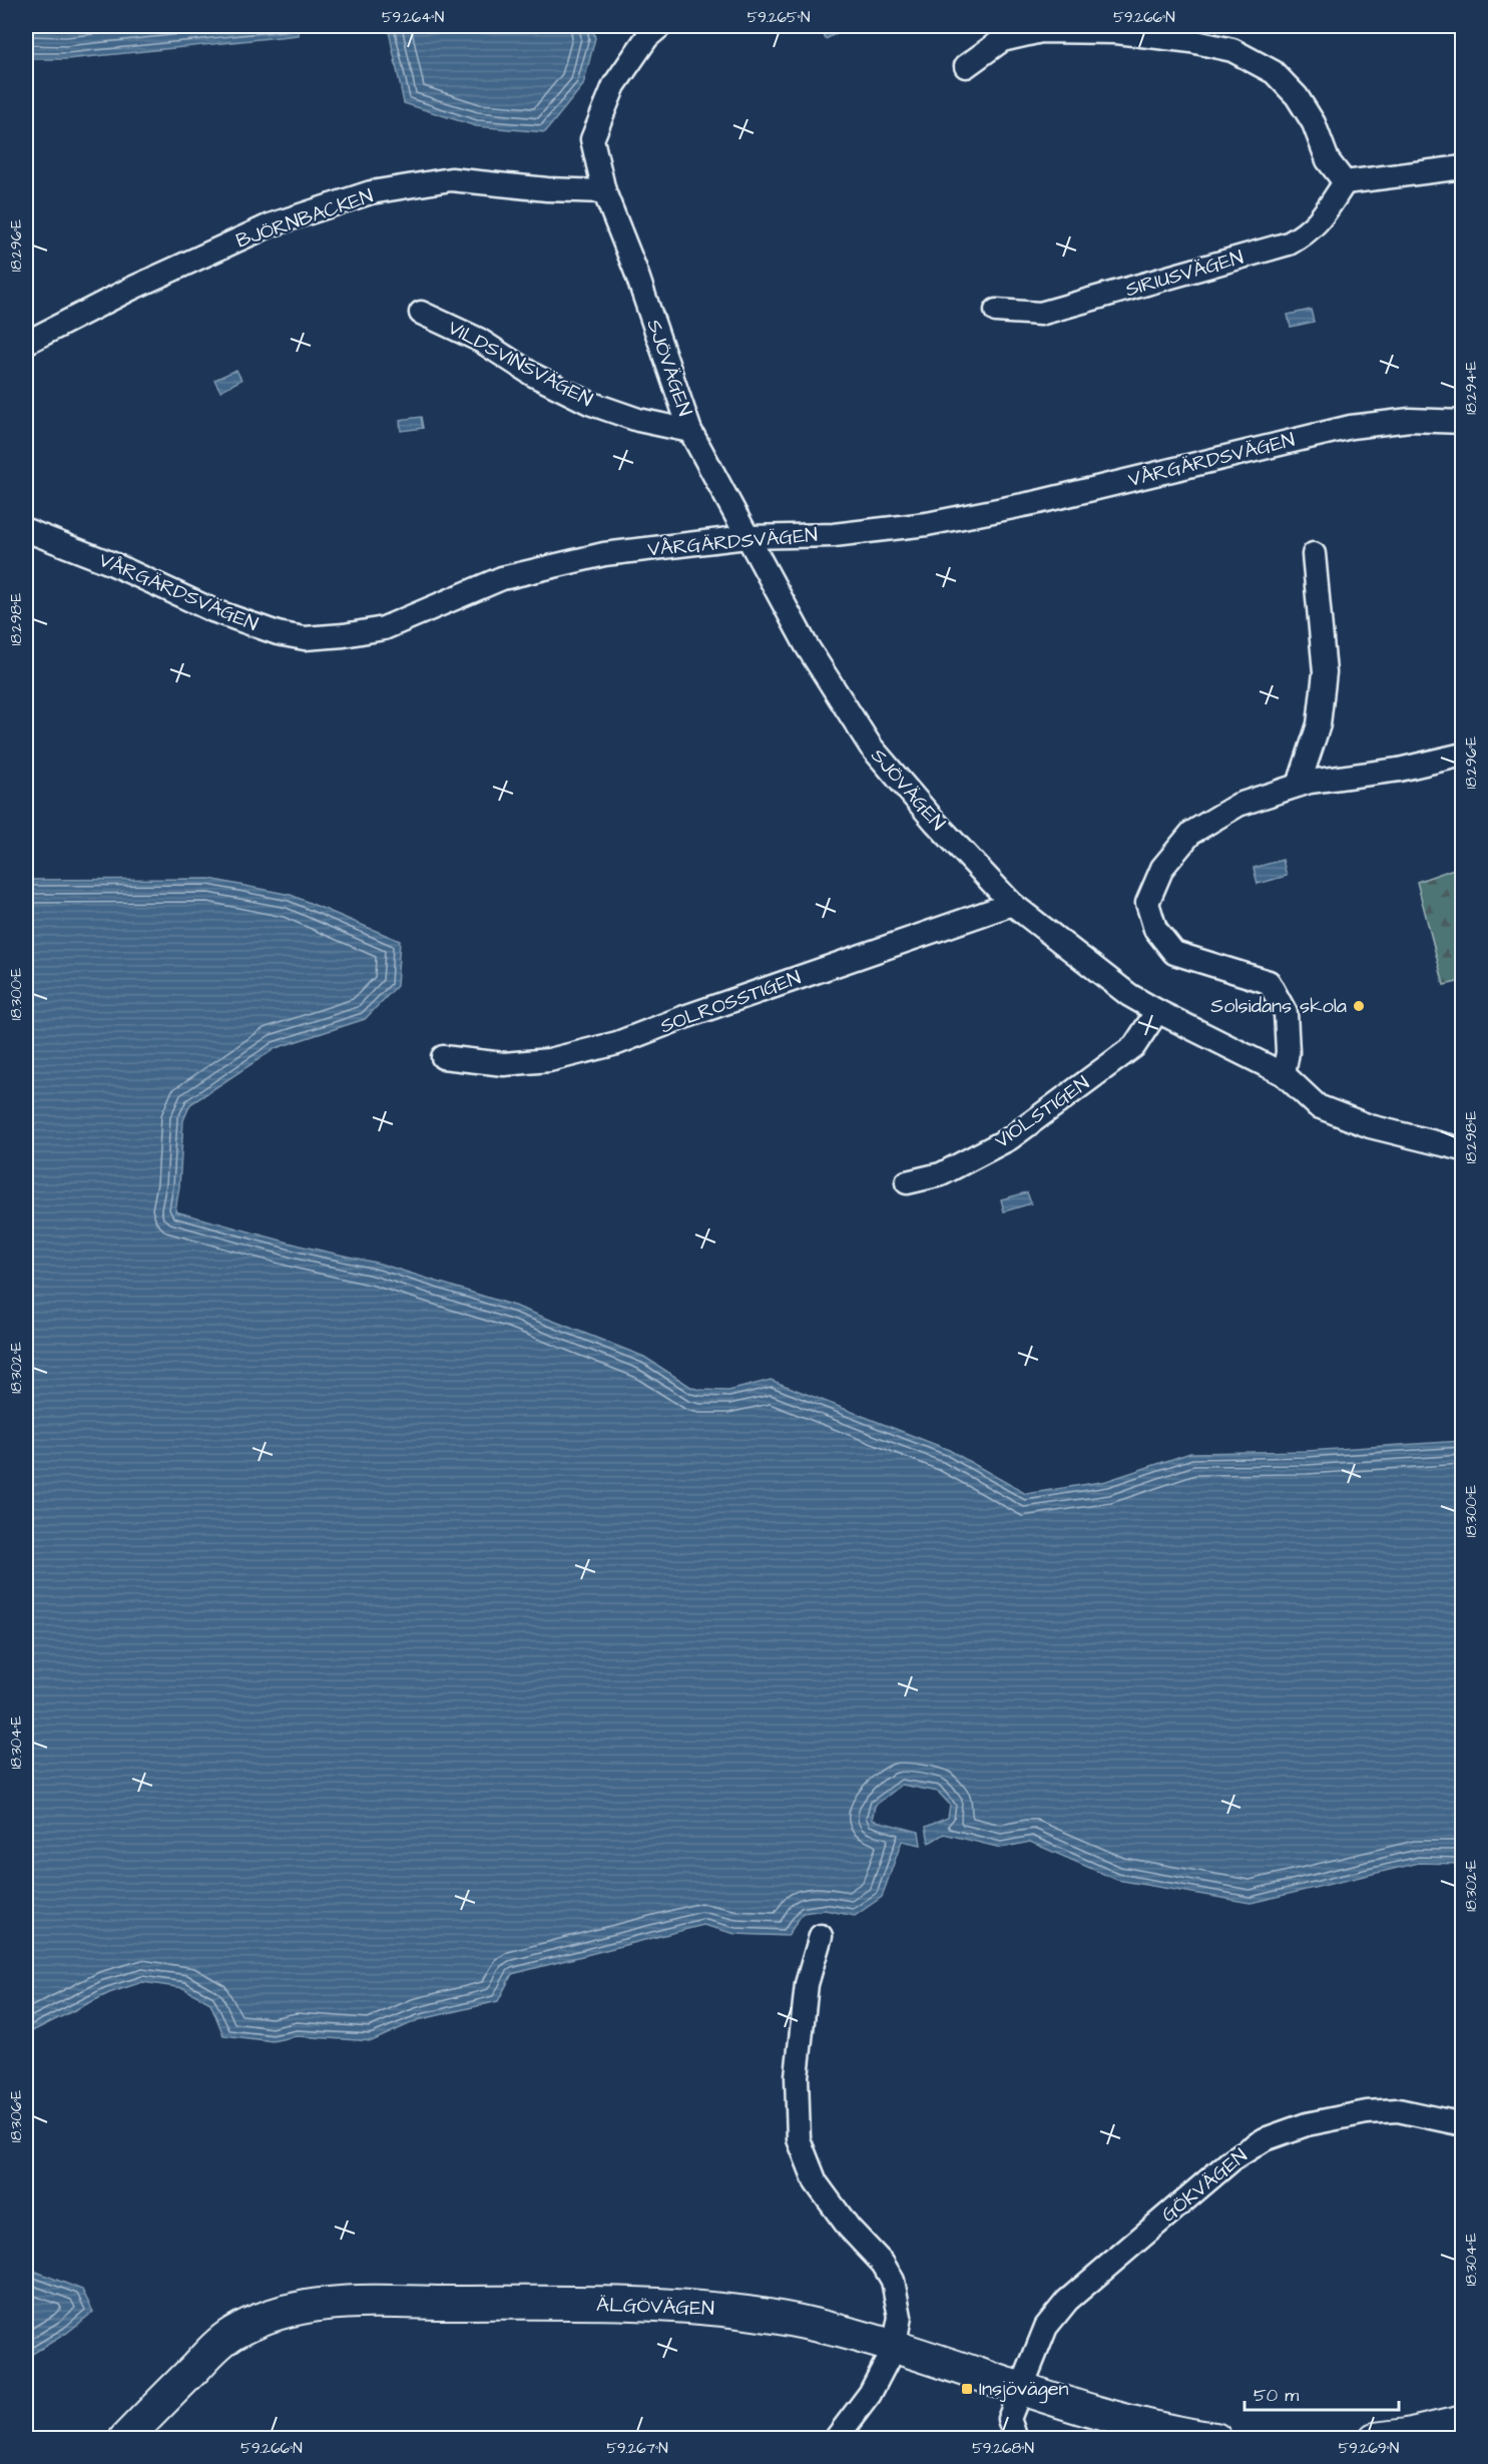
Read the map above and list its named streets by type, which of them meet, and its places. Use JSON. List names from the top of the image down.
{
  "streets": {
    "street": [
      "BJÖRNBACKEN",
      "SIRIUSVÄGEN",
      "VILDSVINSVÄGEN",
      "SJÖVÄGEN",
      "VÅRGÄRDSVÄGEN",
      "SOLROSSTIGEN",
      "VIOLSTIGEN",
      "GÖKVÄGEN",
      "ÄLGÖVÄGEN"
    ]
  },
  "crossings": [
    ["BJÖRNBACKEN", "SJÖVÄGEN"],
    ["VILDSVINSVÄGEN", "SJÖVÄGEN"],
    ["SJÖVÄGEN", "VÅRGÄRDSVÄGEN"],
    ["SJÖVÄGEN", "SOLROSSTIGEN"],
    ["SJÖVÄGEN", "VIOLSTIGEN"],
    ["GÖKVÄGEN", "ÄLGÖVÄGEN"]
  ],
  "places": {
    "other": ["Solsidans skola"],
    "transit": ["Insjövägen"]
  },
  "scale_bar": "50 m",
  "coordinates": [
    "59.264°N",
    "59.265°N",
    "59.266°N",
    "18.296°E",
    "18.294°E",
    "18.298°E",
    "18.300°E",
    "18.302°E",
    "18.304°E",
    "18.306°E",
    "59.267°N",
    "59.268°N",
    "59.269°N"
  ]
}
